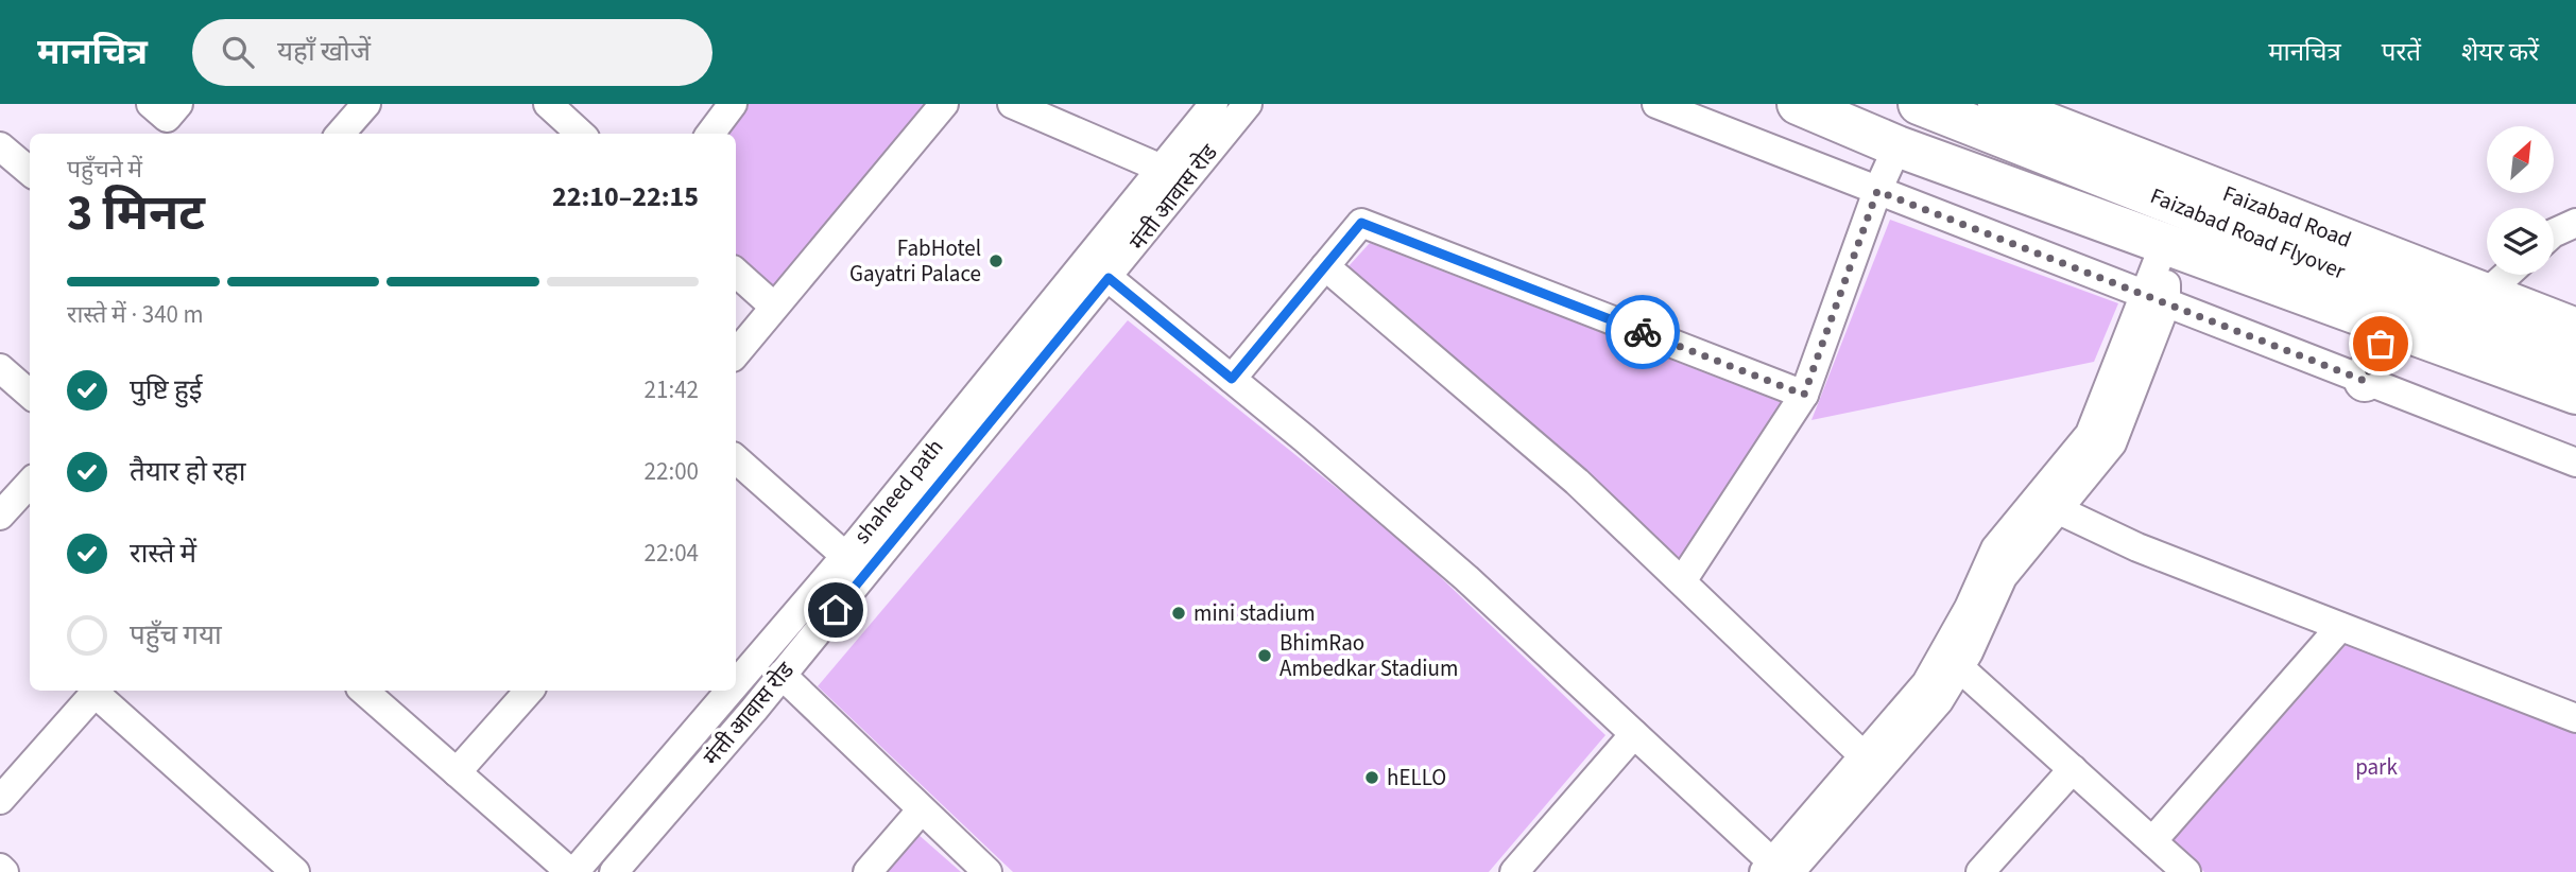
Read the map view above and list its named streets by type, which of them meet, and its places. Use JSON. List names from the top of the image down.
{
  "streets": {
    "highway": ["Faizabad Road", "Faizabad Road Flyover"],
    "street": ["मंत्ती आवास रोड", "shaheed path"]
  },
  "crossings": [
    ["मंत्ती आवास रोड", "shaheed path"]
  ],
  "parks": ["park"],
  "places": [
    "FabHotel Gayatri Palace",
    "mini stadium",
    "BhimRao Ambedkar Stadium",
    "hELLO"
  ],
  "north": "top right",
  "page": {
    "header": "मानचित्र",
    "search": "यहाँ खोजें",
    "nav": ["मानचित्र", "परतें", "शेयर करें"],
    "heading": ["3 मिनट", "पहुँचने में", "22:10–22:15"],
    "bar": "रास्ते में · 340 m",
    "list": [
      ["पुष्टि हुई", "21:42"],
      ["तैयार हो रहा", "22:00"],
      ["रास्ते में", "22:04"],
      "पहुँच गया"
    ]
  }
}
